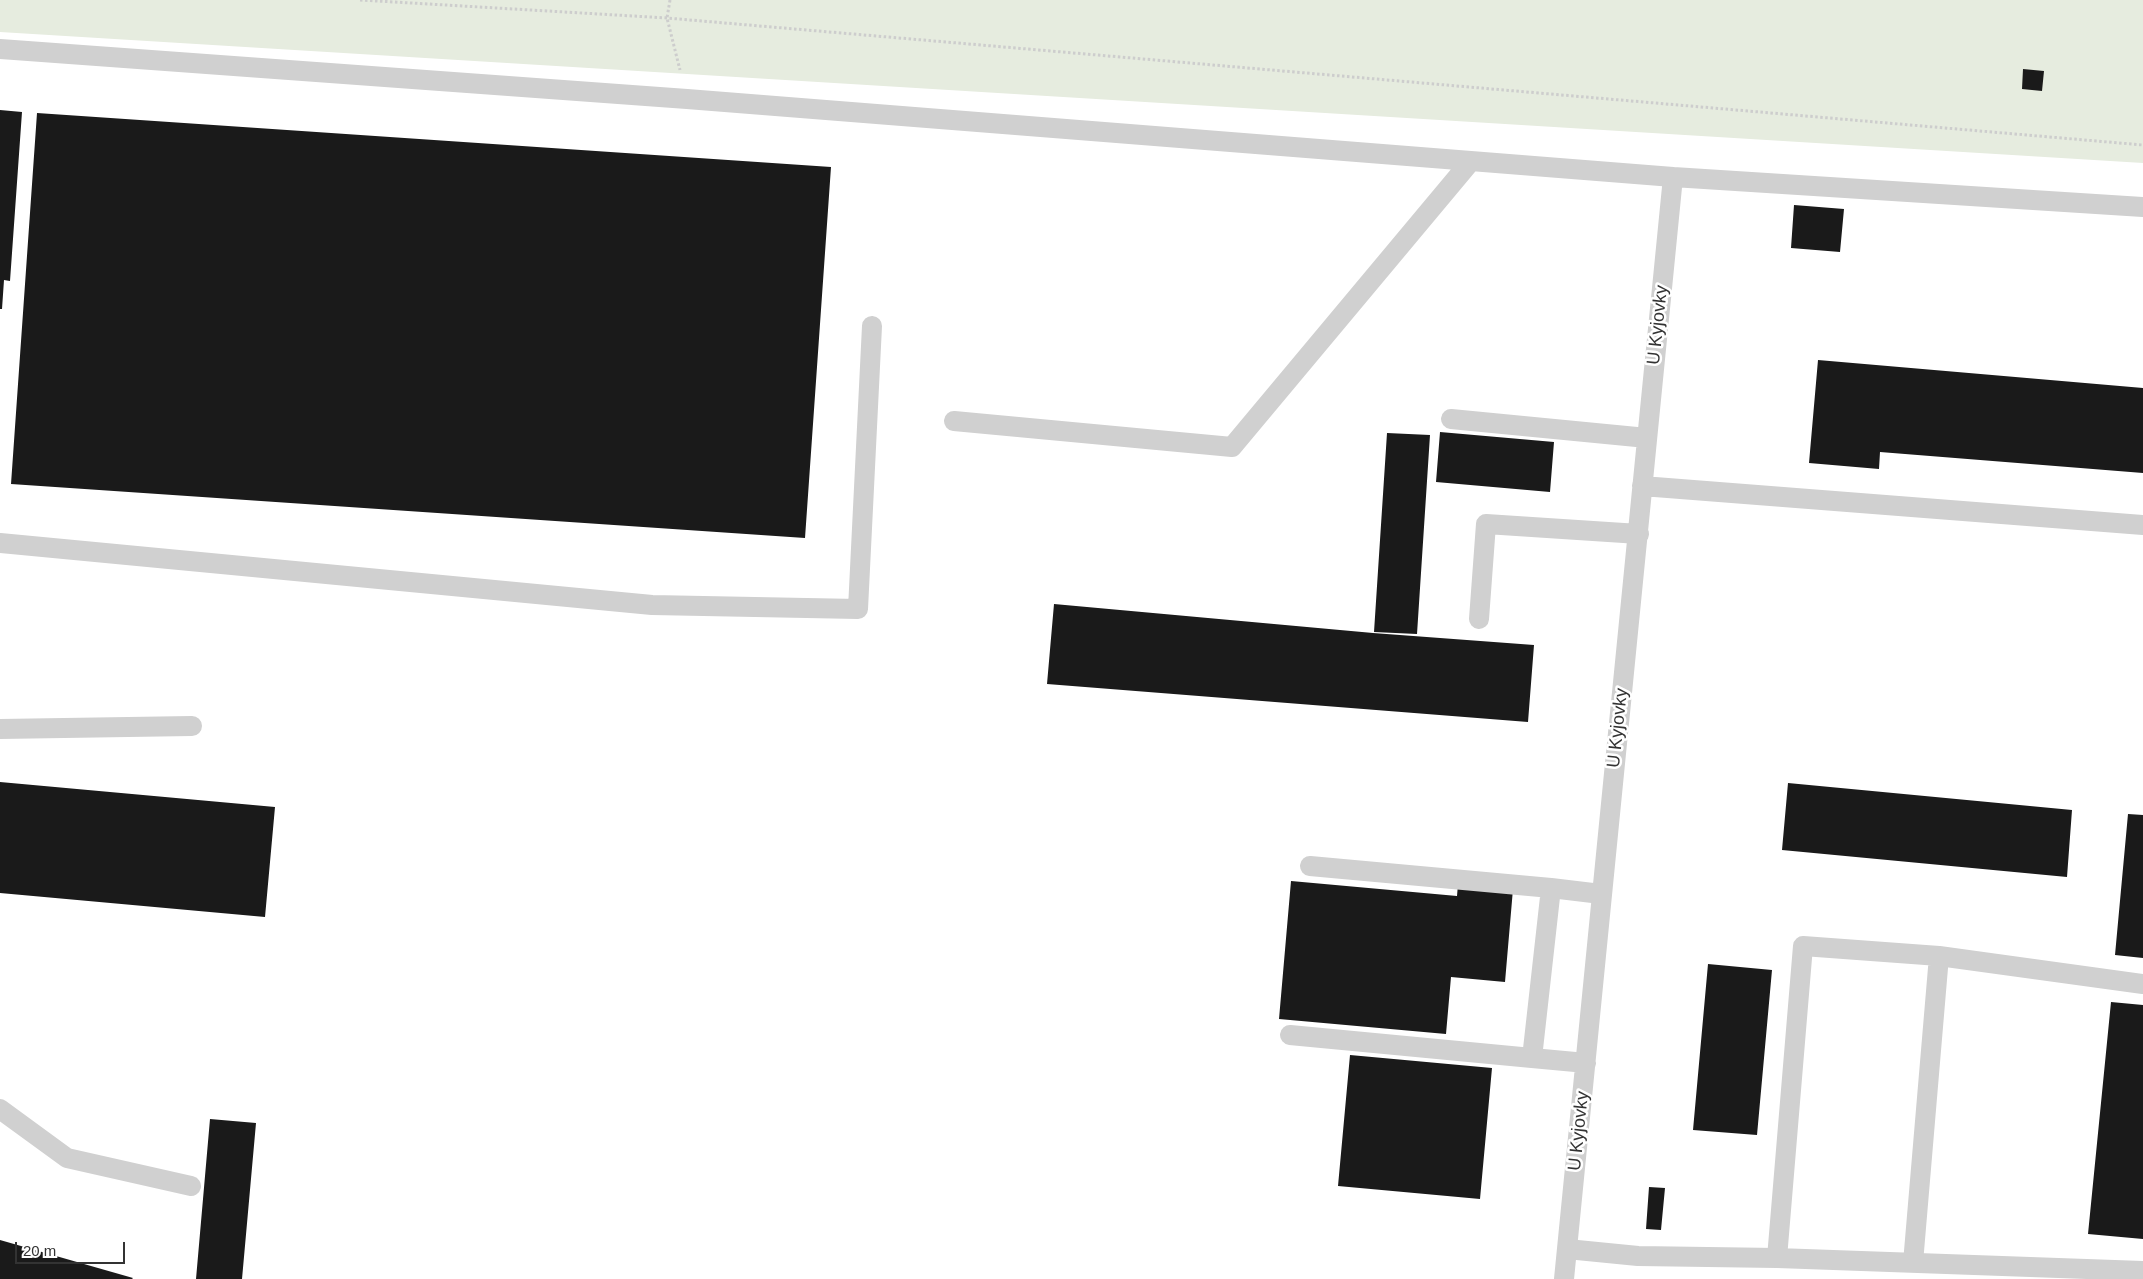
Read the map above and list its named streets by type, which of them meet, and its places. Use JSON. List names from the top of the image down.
{
  "streets": {
    "lane": ["U Kyjovky"]
  },
  "scale_bar": "20 m"
}
